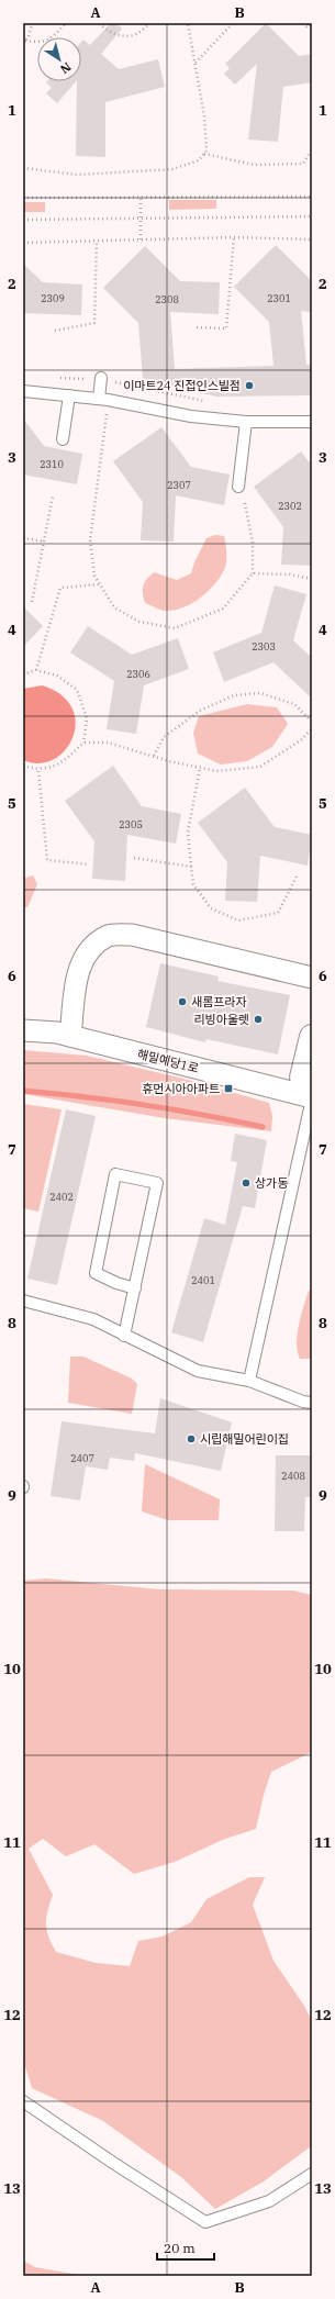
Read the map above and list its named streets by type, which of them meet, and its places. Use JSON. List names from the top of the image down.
{
  "streets": {
    "street": ["해밀예당1로"]
  },
  "places": {
    "other": [
      "이마트24 진접인스빌점",
      "새롬프라자",
      "리빙아울렛",
      "상가동",
      "시립해밀어린이집"
    ],
    "transit": ["휴먼시아아파트"]
  },
  "house_numbers": [
    "2309",
    "2301",
    "2308",
    "2310",
    "2307",
    "2302",
    "2303",
    "2306",
    "2305",
    "2402",
    "2401",
    "2407",
    "2408"
  ],
  "scale_bar": "20 m",
  "north": "bottom right",
  "grid": {
    "columns": ["A", "B"],
    "rows": [
      "1",
      "2",
      "3",
      "4",
      "5",
      "6",
      "7",
      "8",
      "9",
      "10",
      "11",
      "12",
      "13"
    ]
  }
}
